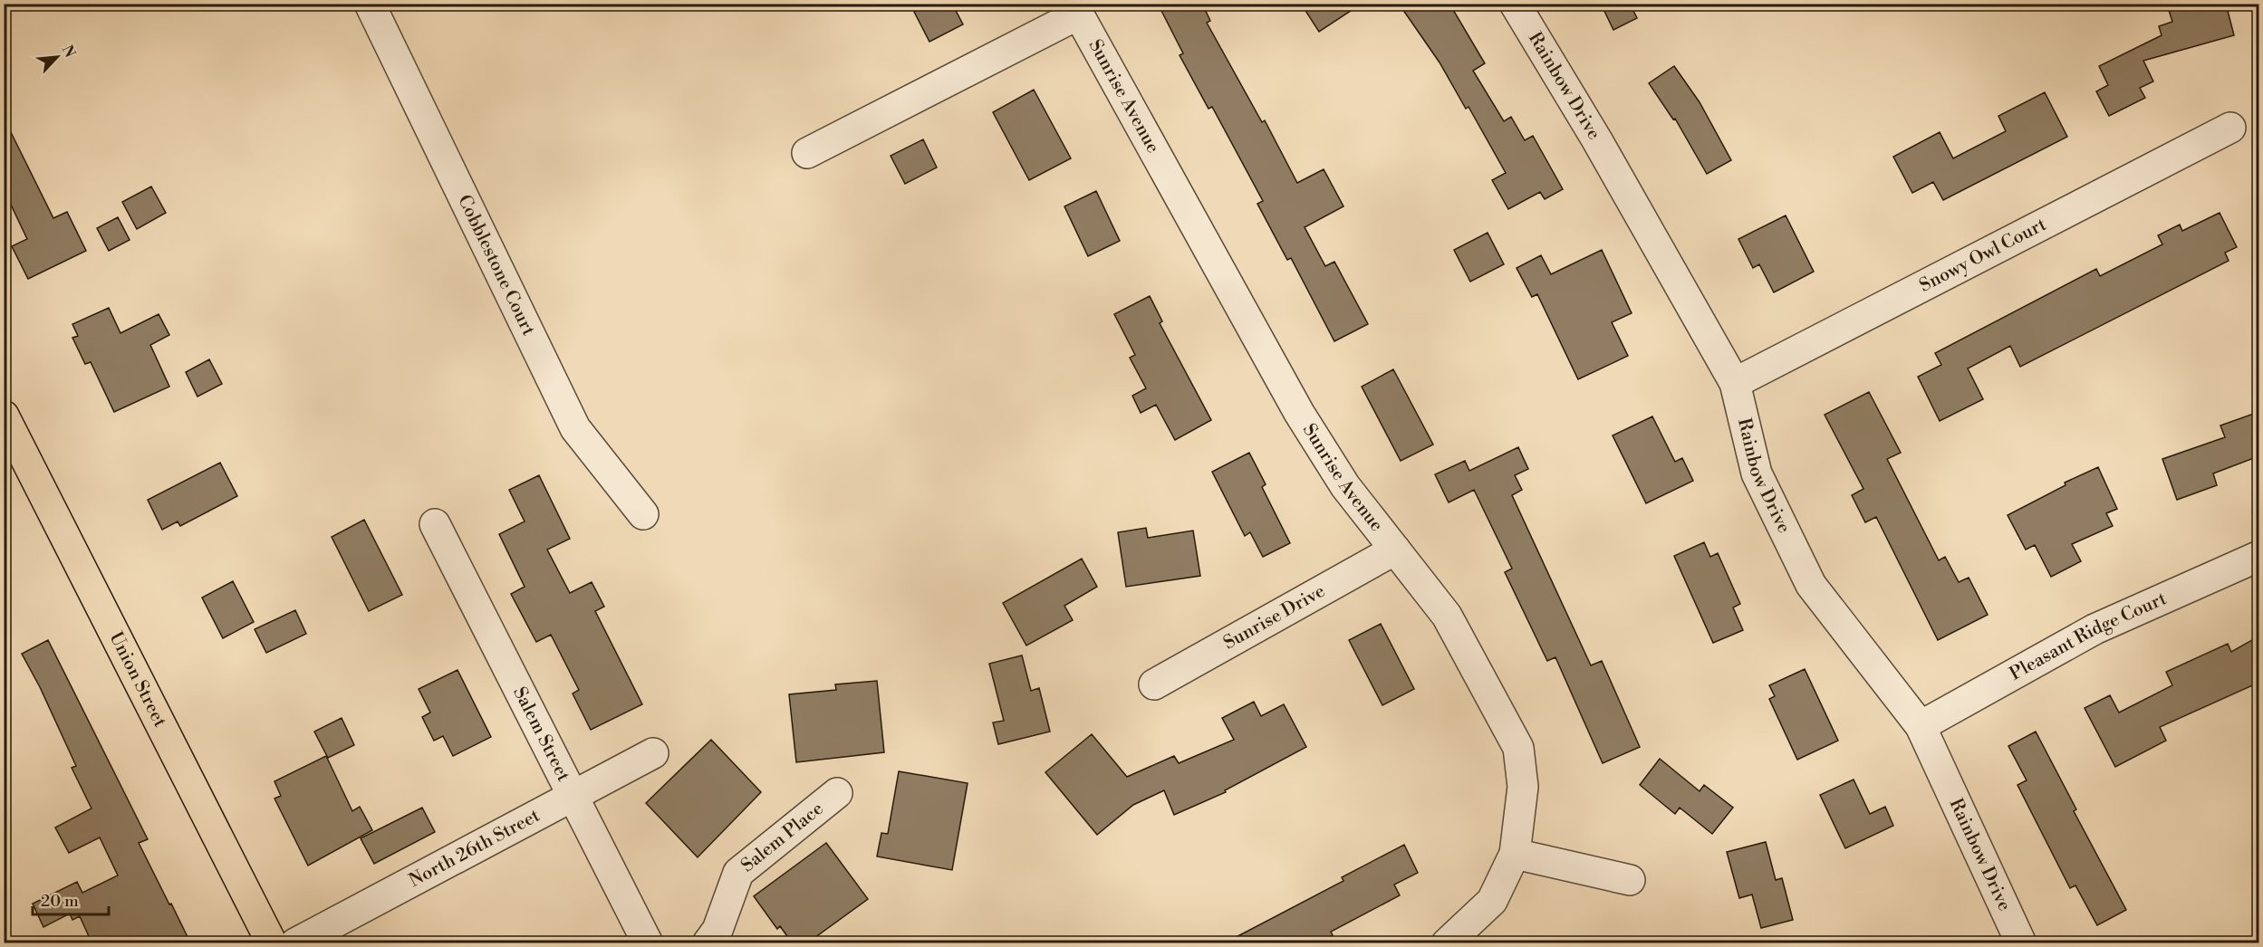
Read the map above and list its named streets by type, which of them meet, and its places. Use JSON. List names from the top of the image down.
{
  "streets": {
    "main road": ["Union Street"],
    "street": [
      "Rainbow Drive",
      "Sunrise Avenue",
      "Snowy Owl Court",
      "Cobblestone Court",
      "Sunrise Drive",
      "Pleasant Ridge Court",
      "Salem Street",
      "Salem Place",
      "North 26th Street"
    ]
  },
  "crossings": [
    ["Rainbow Drive", "Snowy Owl Court"],
    ["Rainbow Drive", "Pleasant Ridge Court"],
    ["Sunrise Avenue", "Sunrise Drive"],
    ["Salem Street", "North 26th Street"]
  ],
  "scale_bar": "20 m",
  "north": "top right"
}
